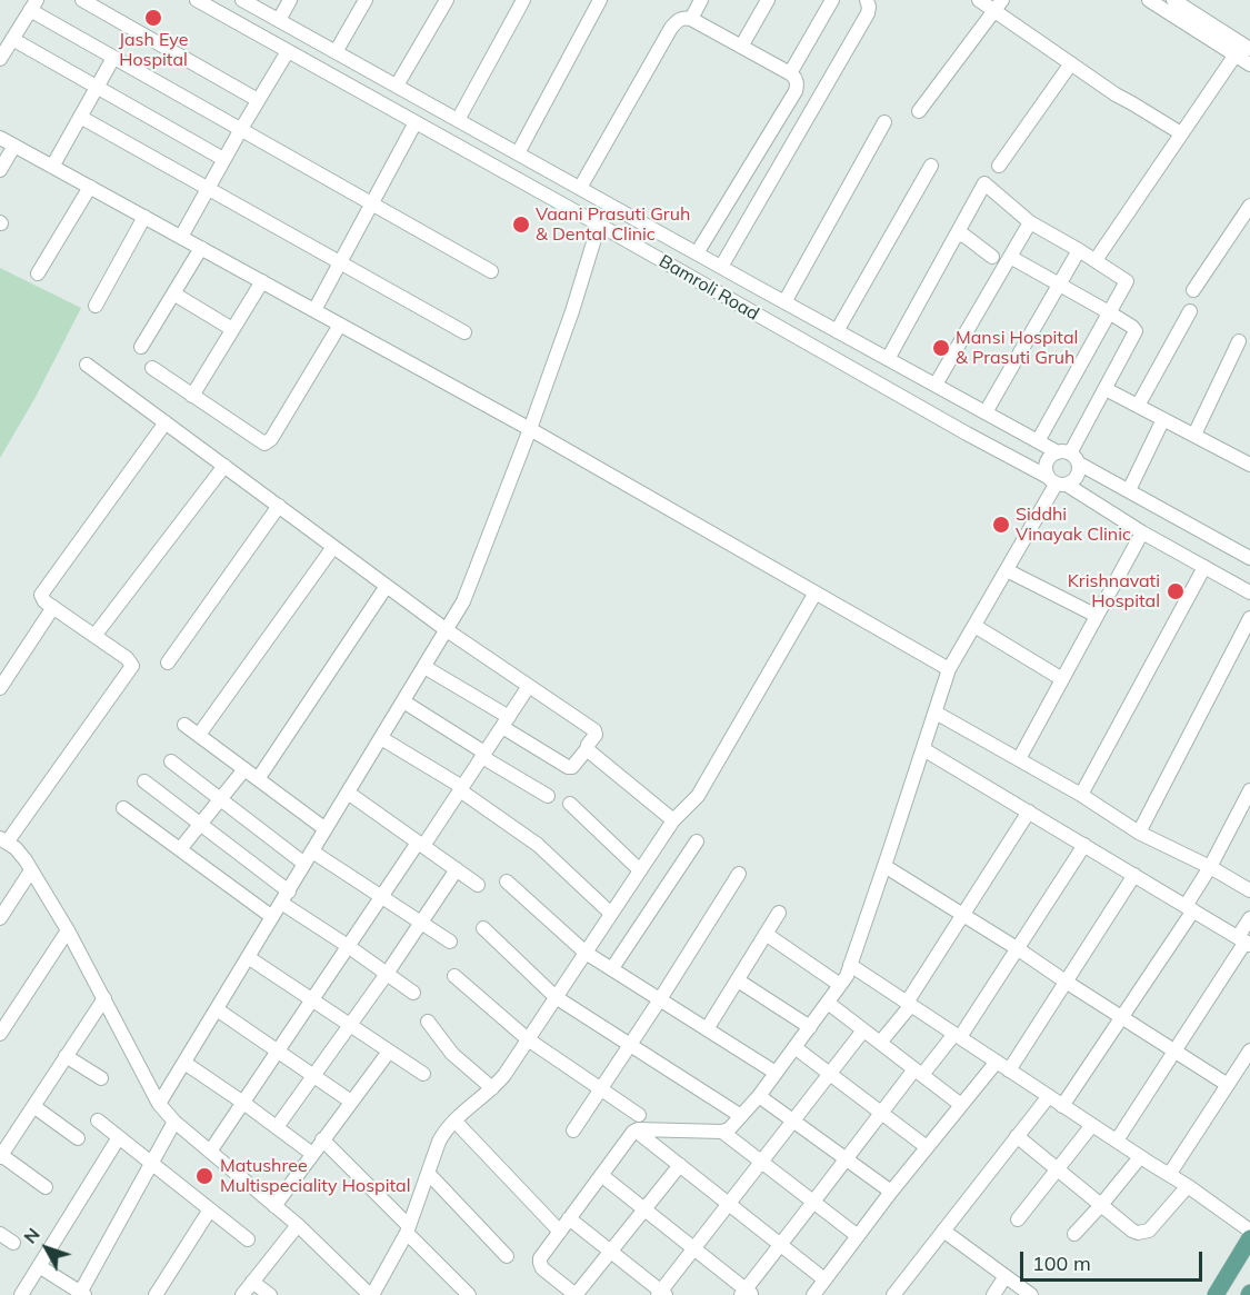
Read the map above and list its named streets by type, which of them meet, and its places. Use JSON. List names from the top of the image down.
{
  "streets": {
    "street": ["Bamroli Road"]
  },
  "places": [
    "Jash Eye Hospital",
    "Vaani Prasuti Gruh & Dental Clinic",
    "Mansi Hospital & Prasuti Gruh",
    "Siddhi Vinayak Clinic",
    "Krishnavati Hospital",
    "Matushree Multispeciality Hospital"
  ],
  "scale_bar": "100 m",
  "north": "top left"
}
